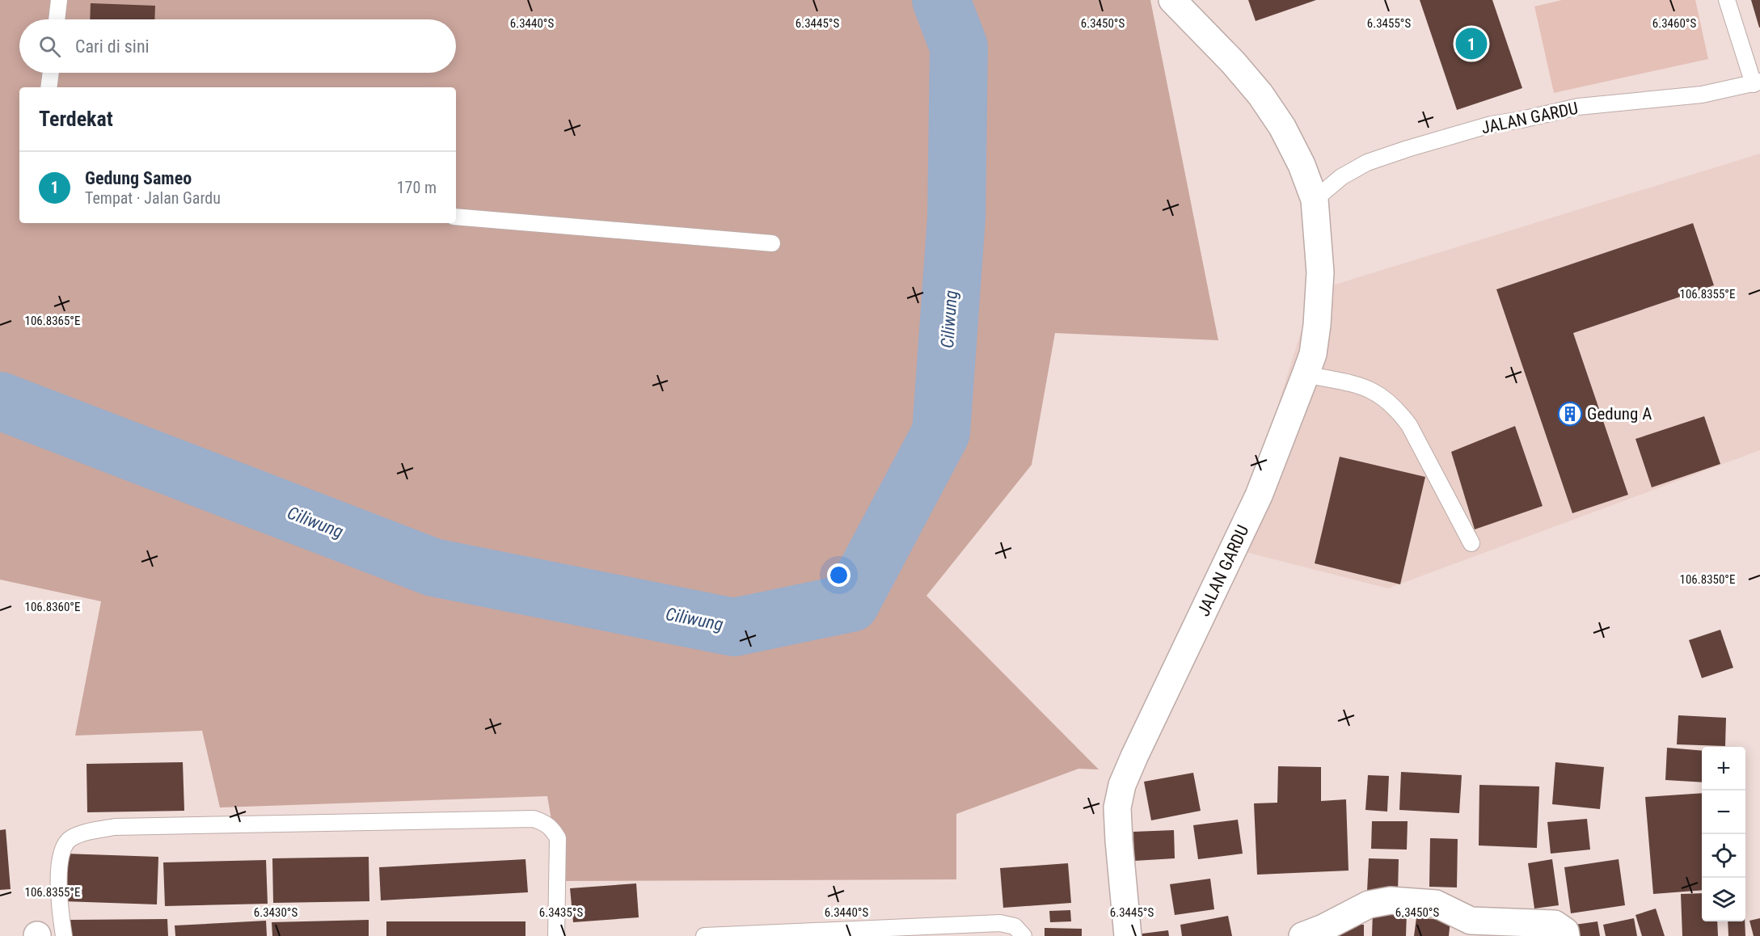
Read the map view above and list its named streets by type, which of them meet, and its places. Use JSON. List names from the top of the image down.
{
  "streets": {
    "street": ["JALAN GARDU"]
  },
  "water": ["Ciliwung"],
  "places": {
    "building": ["Gedung A"]
  },
  "page": {
    "search": "Cari di sini",
    "pins": "1",
    "heading": "Terdekat",
    "list": [
      {
        "mark": "1",
        "name": "Gedung Sameo",
        "note": "Tempat · Jalan Gardu",
        "value": "170 m"
      }
    ],
    "map_buttons": ["+", "−"]
  },
  "coordinates": [
    "6.3460°S",
    "6.3440°S",
    "6.3445°S",
    "6.3450°S",
    "6.3455°S",
    "106.8355°E",
    "106.8365°E",
    "106.8350°E",
    "106.8360°E",
    "6.3430°S",
    "6.3435°S"
  ]
}
